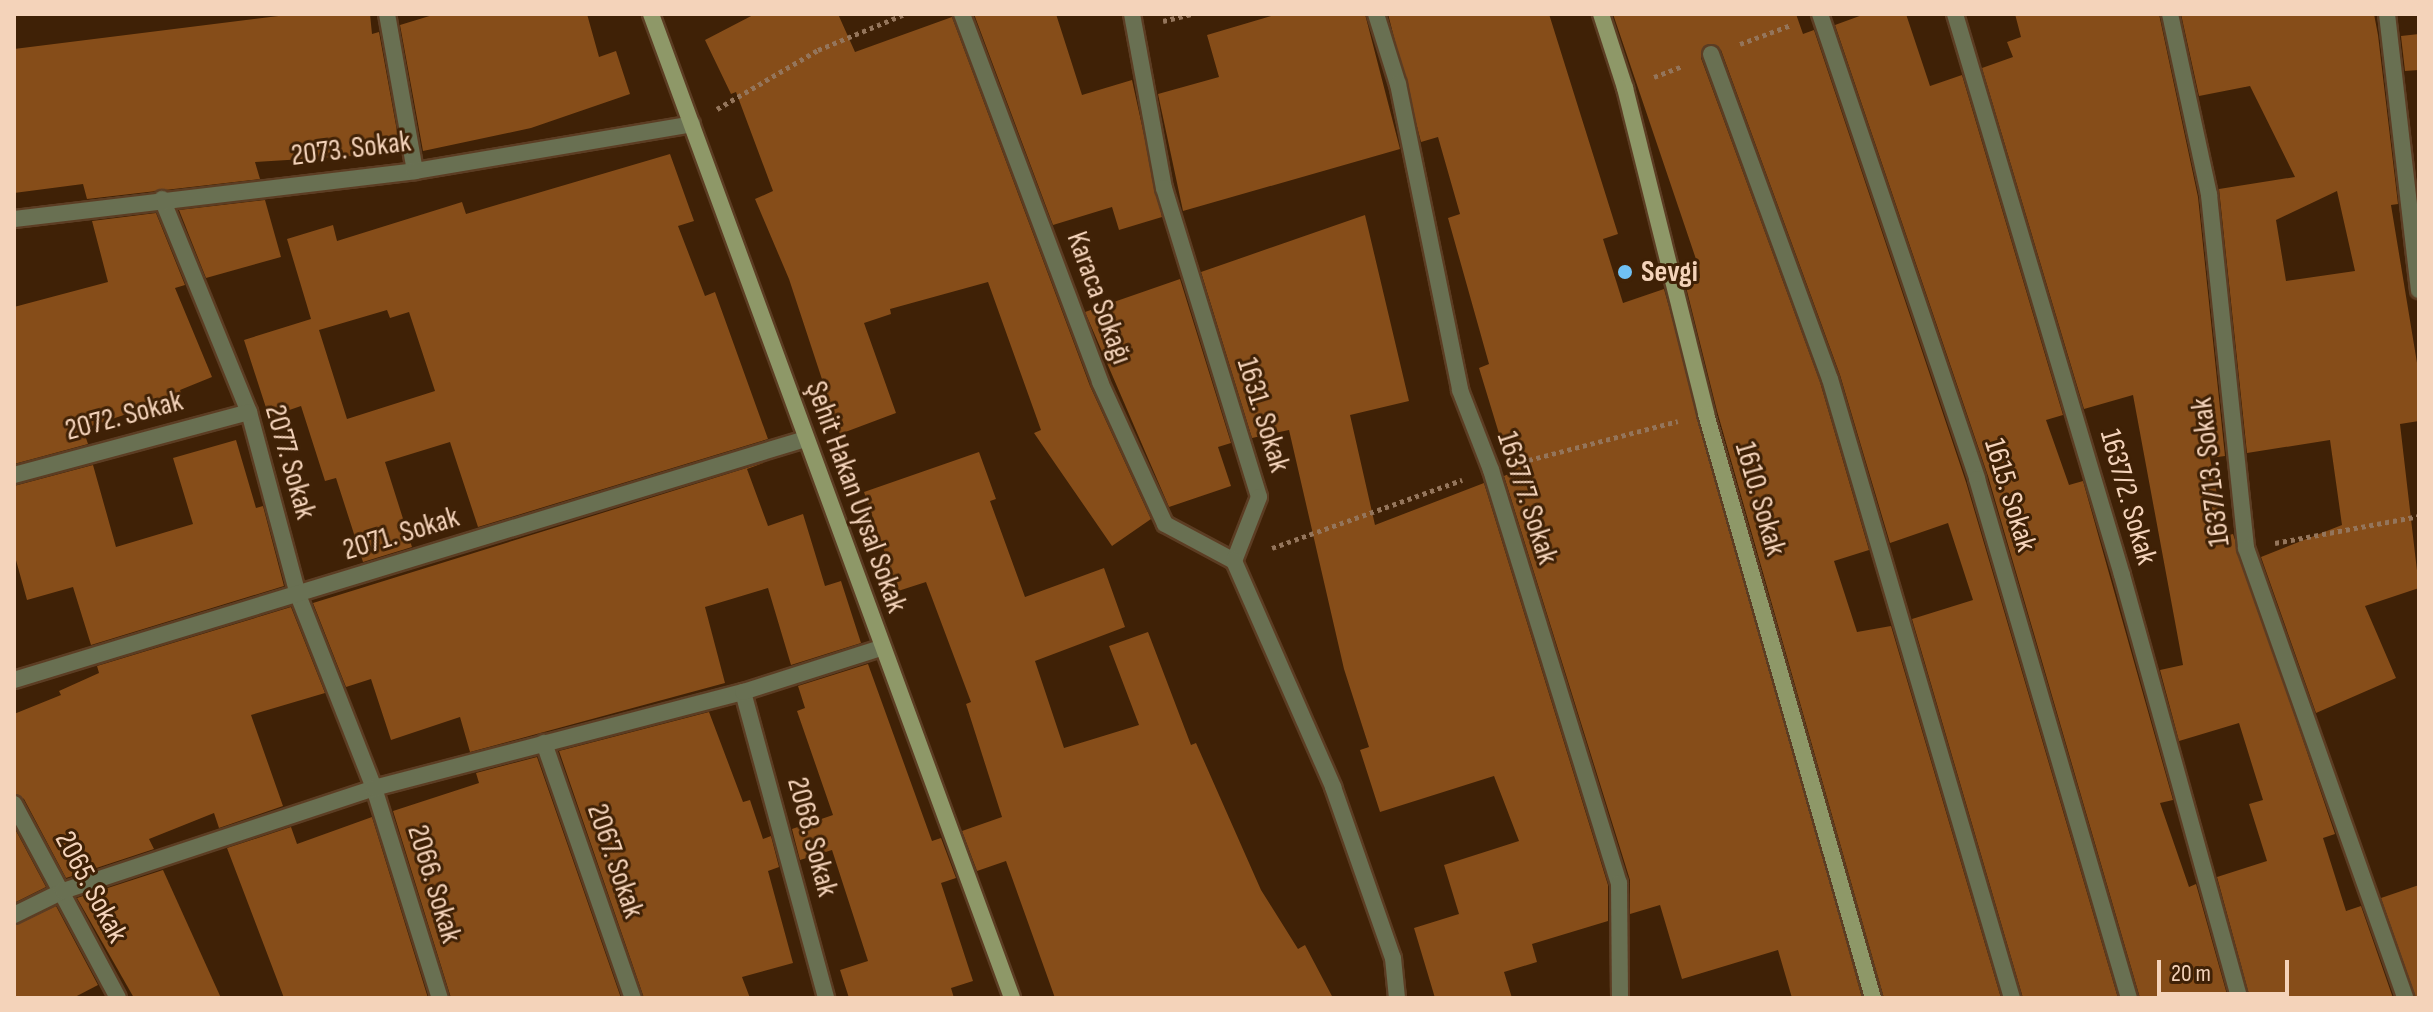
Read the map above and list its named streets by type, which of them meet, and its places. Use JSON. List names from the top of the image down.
{
  "streets": {
    "main road": ["Şehit Hakan Uysal Sokak", "1610. Sokak"],
    "street": [
      "2073. Sokak",
      "Karaca Sokağı",
      "1631. Sokak",
      "2072. Sokak",
      "2077. Sokak",
      "1637/13. Sokak",
      "1615. Sokak",
      "1637/2. Sokak",
      "1637/7. Sokak",
      "2071. Sokak",
      "2068. Sokak",
      "2067. Sokak",
      "2066. Sokak",
      "2065. Sokak"
    ]
  },
  "crossings": [
    ["2073. Sokak", "2077. Sokak"],
    ["2073. Sokak", "Şehit Hakan Uysal Sokak"],
    ["Karaca Sokağı", "1631. Sokak"],
    ["2072. Sokak", "2077. Sokak"],
    ["2077. Sokak", "2071. Sokak"],
    ["2077. Sokak", "2066. Sokak"],
    ["Şehit Hakan Uysal Sokak", "2071. Sokak"]
  ],
  "places": ["Sevgi"],
  "scale_bar": "20 m"
}
